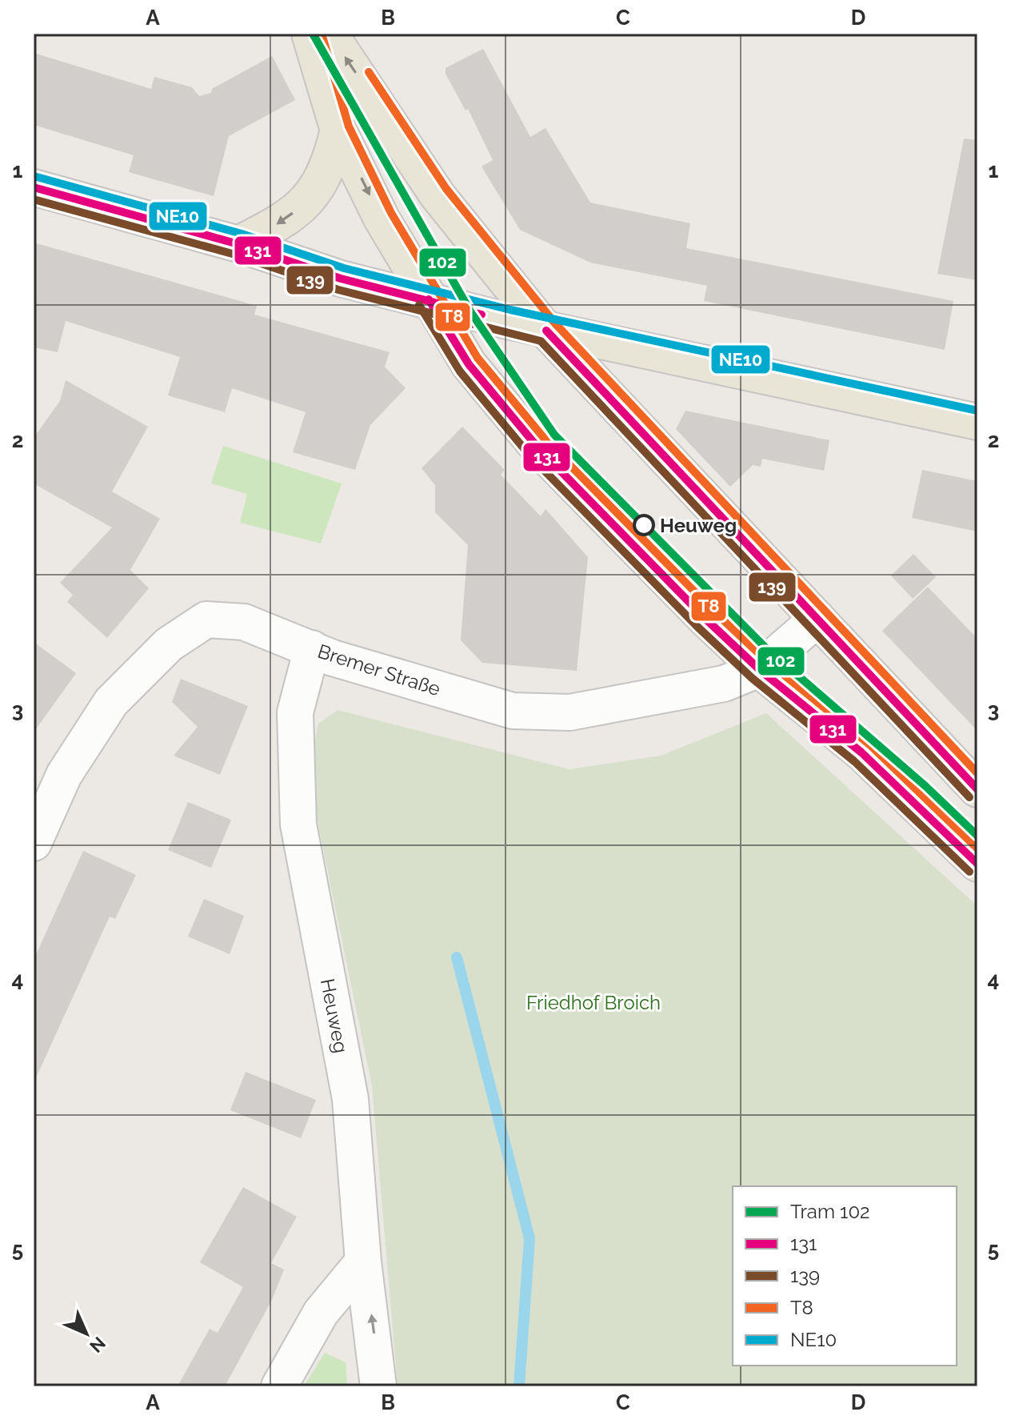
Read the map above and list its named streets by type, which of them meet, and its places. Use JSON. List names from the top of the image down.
{
  "streets": {
    "street": ["Bremer Straße", "Heuweg"]
  },
  "crossings": [
    ["Bremer Straße", "Heuweg"]
  ],
  "parks": ["Friedhof Broich"],
  "places": ["Heuweg"],
  "lines": [
    "tram line 102",
    "transit line T8",
    "transit line NE10",
    "transit line 131",
    "transit line 139"
  ],
  "legend": [
    "Tram 102",
    "131",
    "139",
    "T8",
    "NE10"
  ],
  "north": "bottom right",
  "grid": {
    "columns": [
      "A",
      "B",
      "C",
      "D"
    ],
    "rows": [
      "1",
      "2",
      "3",
      "4",
      "5"
    ]
  }
}
